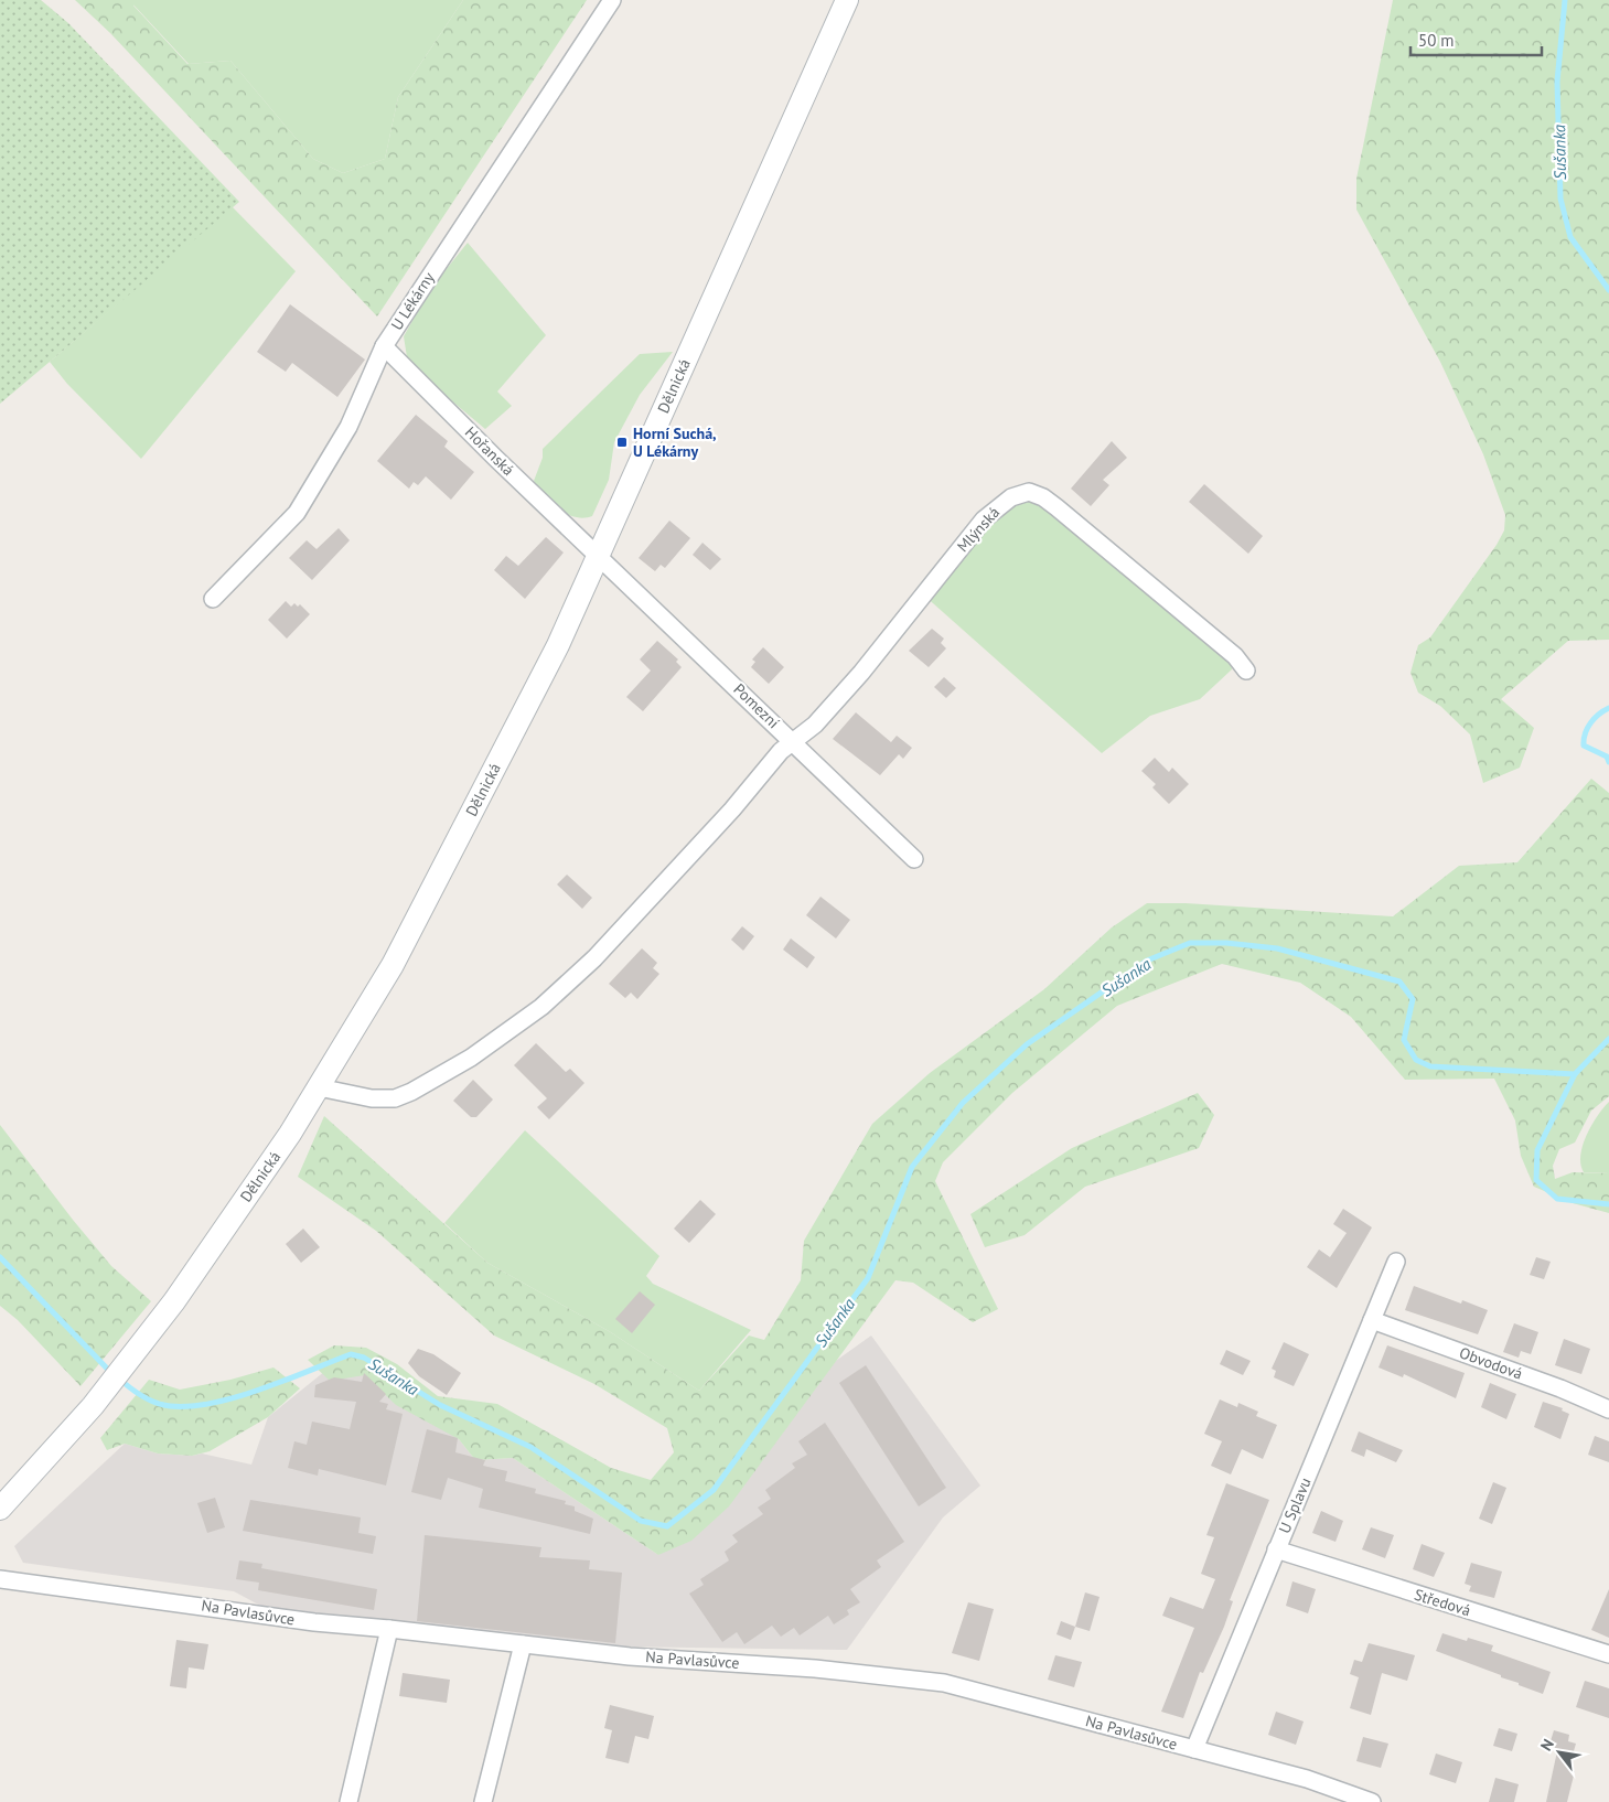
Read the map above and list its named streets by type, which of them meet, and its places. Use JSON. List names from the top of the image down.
{
  "streets": {
    "main road": ["Dělnická"],
    "street": [
      "U Lékárny",
      "Hořanská",
      "Mlýnská",
      "Pomezní",
      "Obvodová",
      "U Splavu",
      "Středová",
      "Na Pavlasůvce"
    ]
  },
  "crossings": [
    ["U Lékárny", "Hořanská"],
    ["Dělnická", "Hořanská"],
    ["Dělnická", "Mlýnská"],
    ["Dělnická", "Pomezní"],
    ["Hořanská", "Pomezní"],
    ["Mlýnská", "Pomezní"],
    ["Obvodová", "U Splavu"],
    ["U Splavu", "Středová"],
    ["U Splavu", "Na Pavlasůvce"]
  ],
  "water": ["Sušanka"],
  "places": {
    "transit": ["Horní Suchá, U Lékárny"]
  },
  "scale_bar": "50 m",
  "north": "top left"
}
